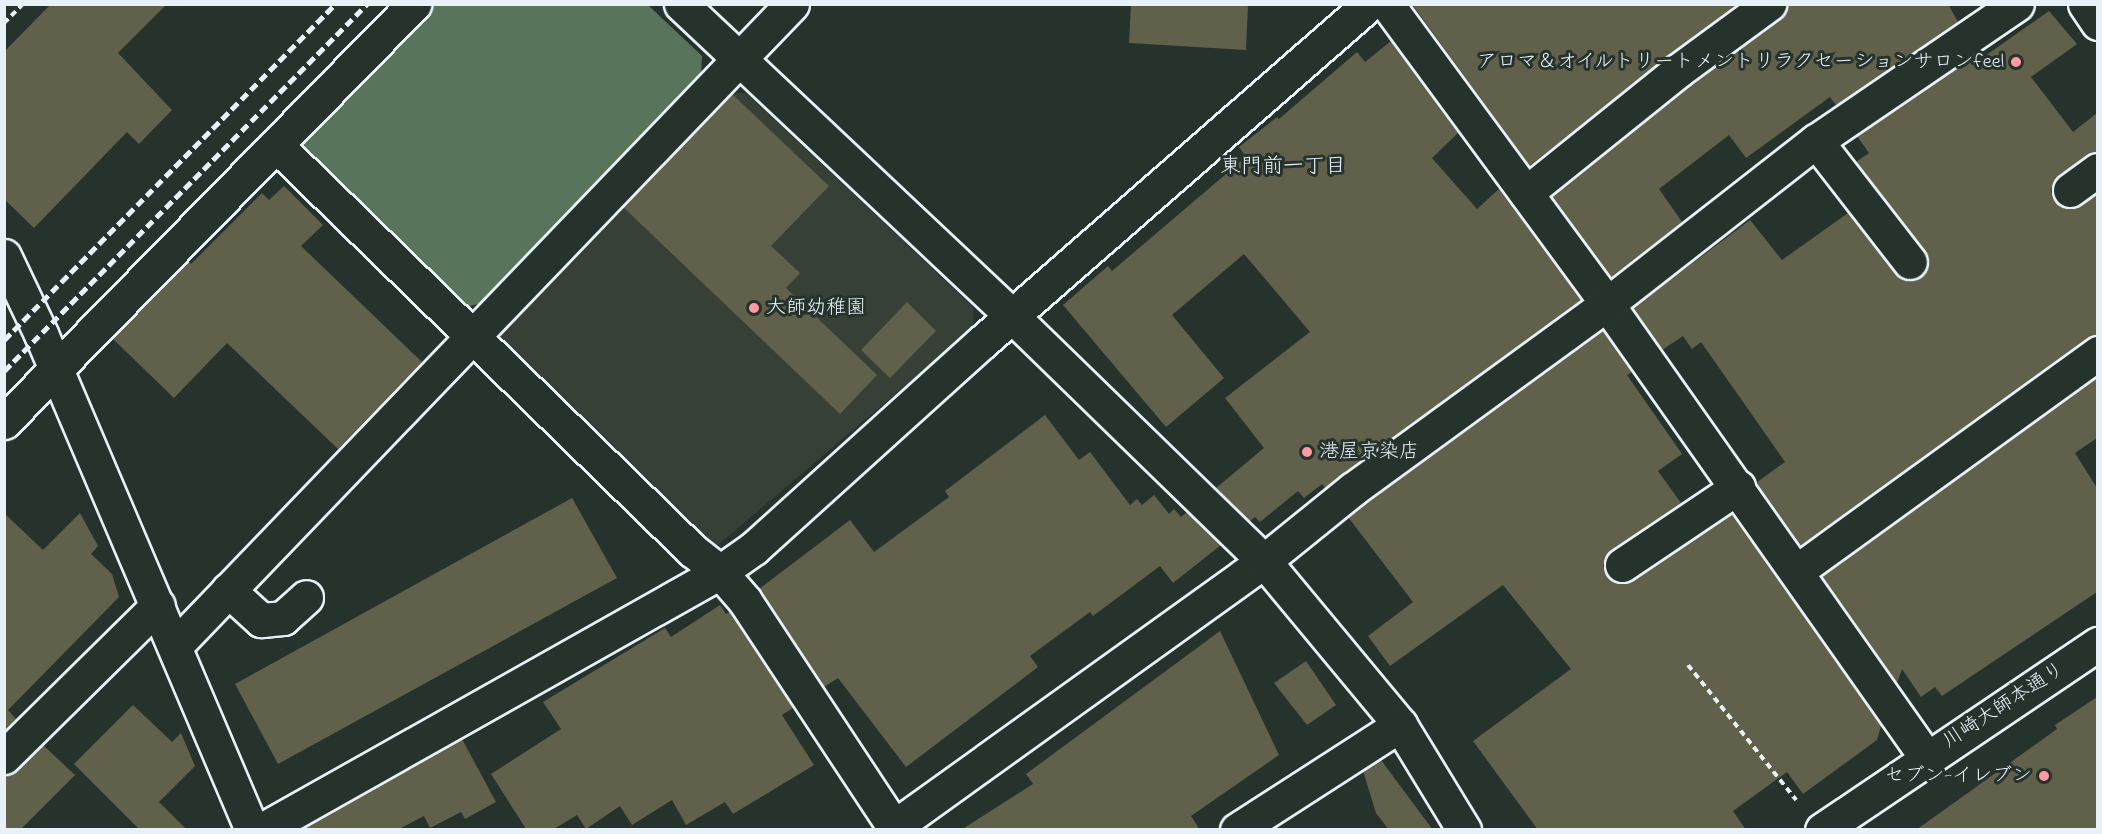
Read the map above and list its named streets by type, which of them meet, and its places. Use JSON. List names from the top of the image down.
{
  "streets": {
    "street": ["川崎大師本通り"]
  },
  "districts": ["東門前一丁目"],
  "places": [
    "アロマ＆オイルトリートメントリラクセーションサロンfeel",
    "大師幼稚園",
    "港屋京染店",
    "セブン-イレブン"
  ]
}
